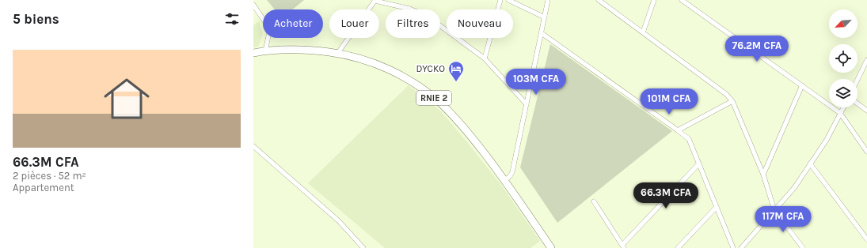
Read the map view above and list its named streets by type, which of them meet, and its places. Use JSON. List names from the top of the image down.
{
  "streets": {
    "main road": ["RNIE 2"]
  },
  "places": {
    "hotel": ["DYCKO"]
  },
  "north": "bottom left",
  "page": {
    "heading": "5 biens",
    "chip": [
      "Acheter",
      "Louer",
      "Filtres",
      "Nouveau"
    ],
    "price": [
      "76.2M CFA",
      "103M CFA",
      "101M CFA",
      "66.3M CFA",
      "117M CFA"
    ],
    "list": [
      {
        "name": "66.3M CFA",
        "note": "2 pièces · 52 m² · Appartement"
      }
    ]
  }
}
